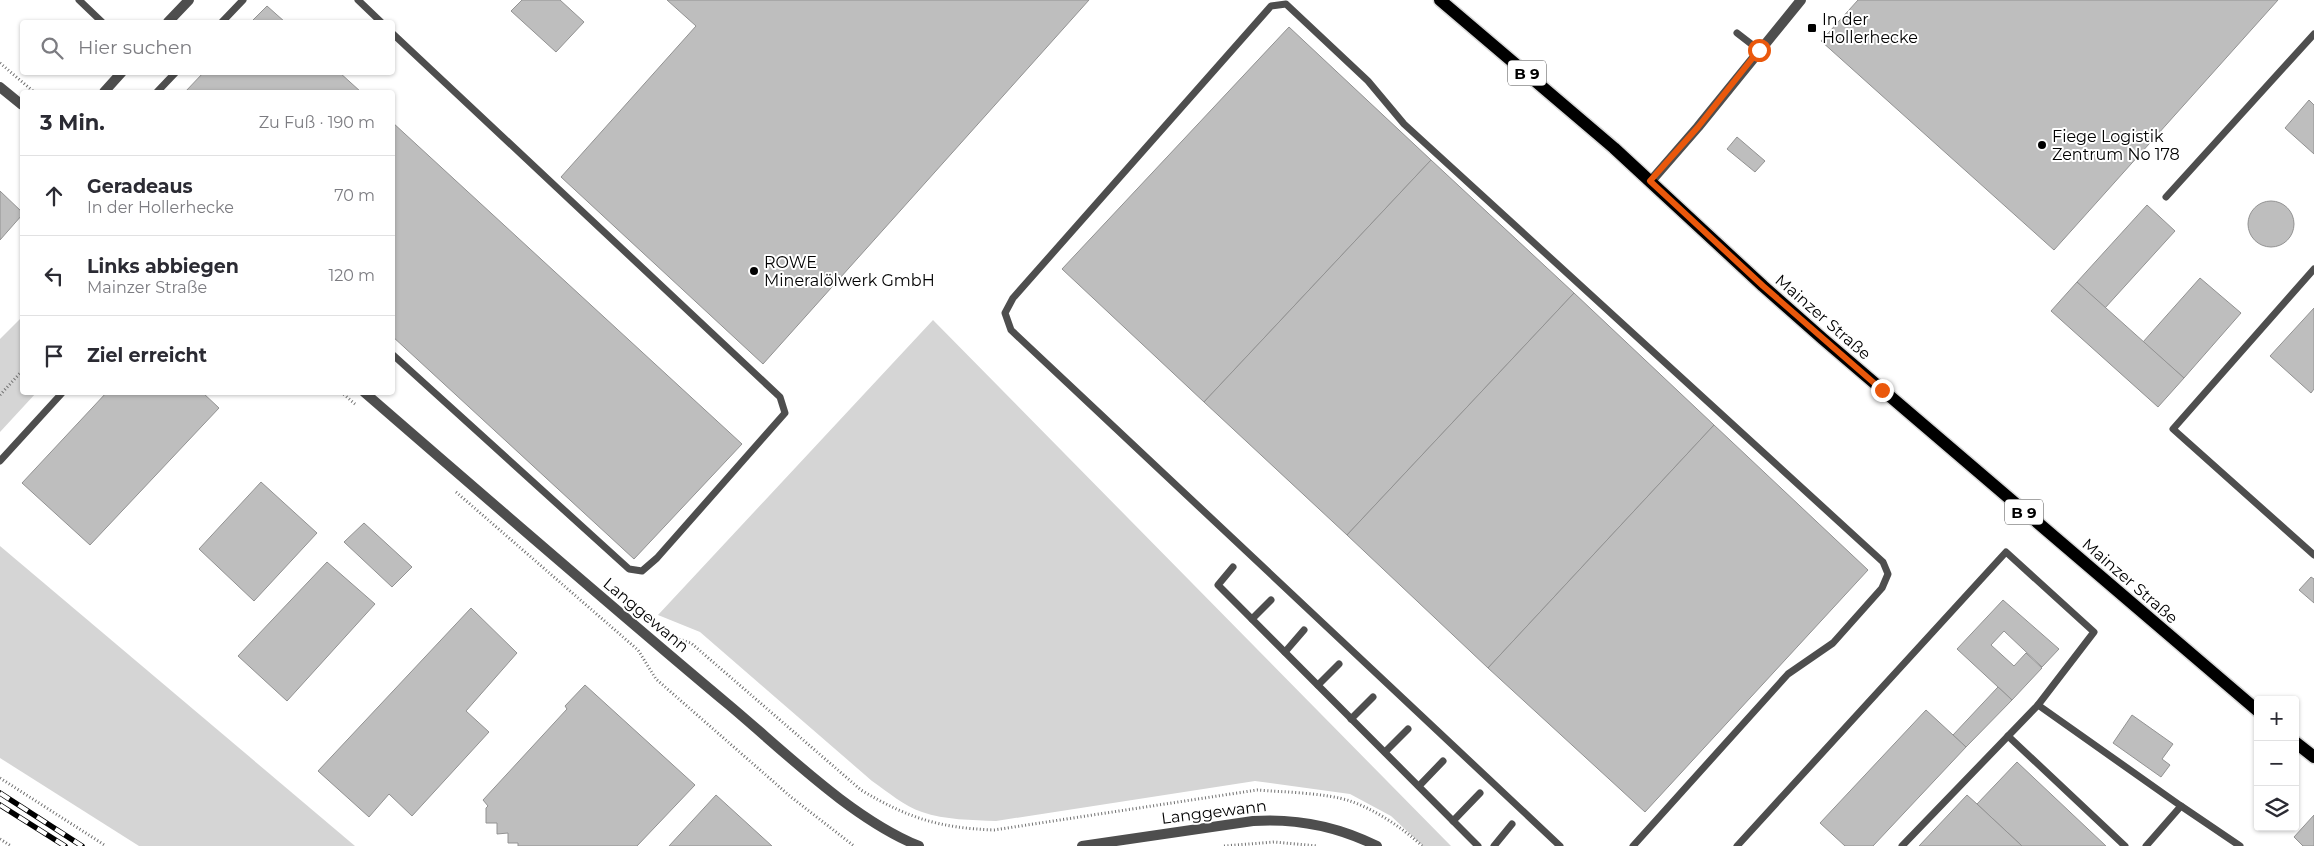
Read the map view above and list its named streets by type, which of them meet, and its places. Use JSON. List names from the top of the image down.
{
  "streets": {
    "main road": ["B 9", "Mainzer Straße"],
    "street": ["Langgewann"]
  },
  "places": {
    "transit": ["In der Hollerhecke"],
    "other": ["Fiege Logistik Zentrum No 178", "ROWE Mineralölwerk GmbH"]
  },
  "page": {
    "search": "Hier suchen",
    "heading": ["3 Min.", "Zu Fuß · 190 m"],
    "list": [
      ["Geradeaus", "In der Hollerhecke", "70 m"],
      ["Links abbiegen", "Mainzer Straße", "120 m"],
      "Ziel erreicht"
    ],
    "map_buttons": ["+", "−"]
  }
}
